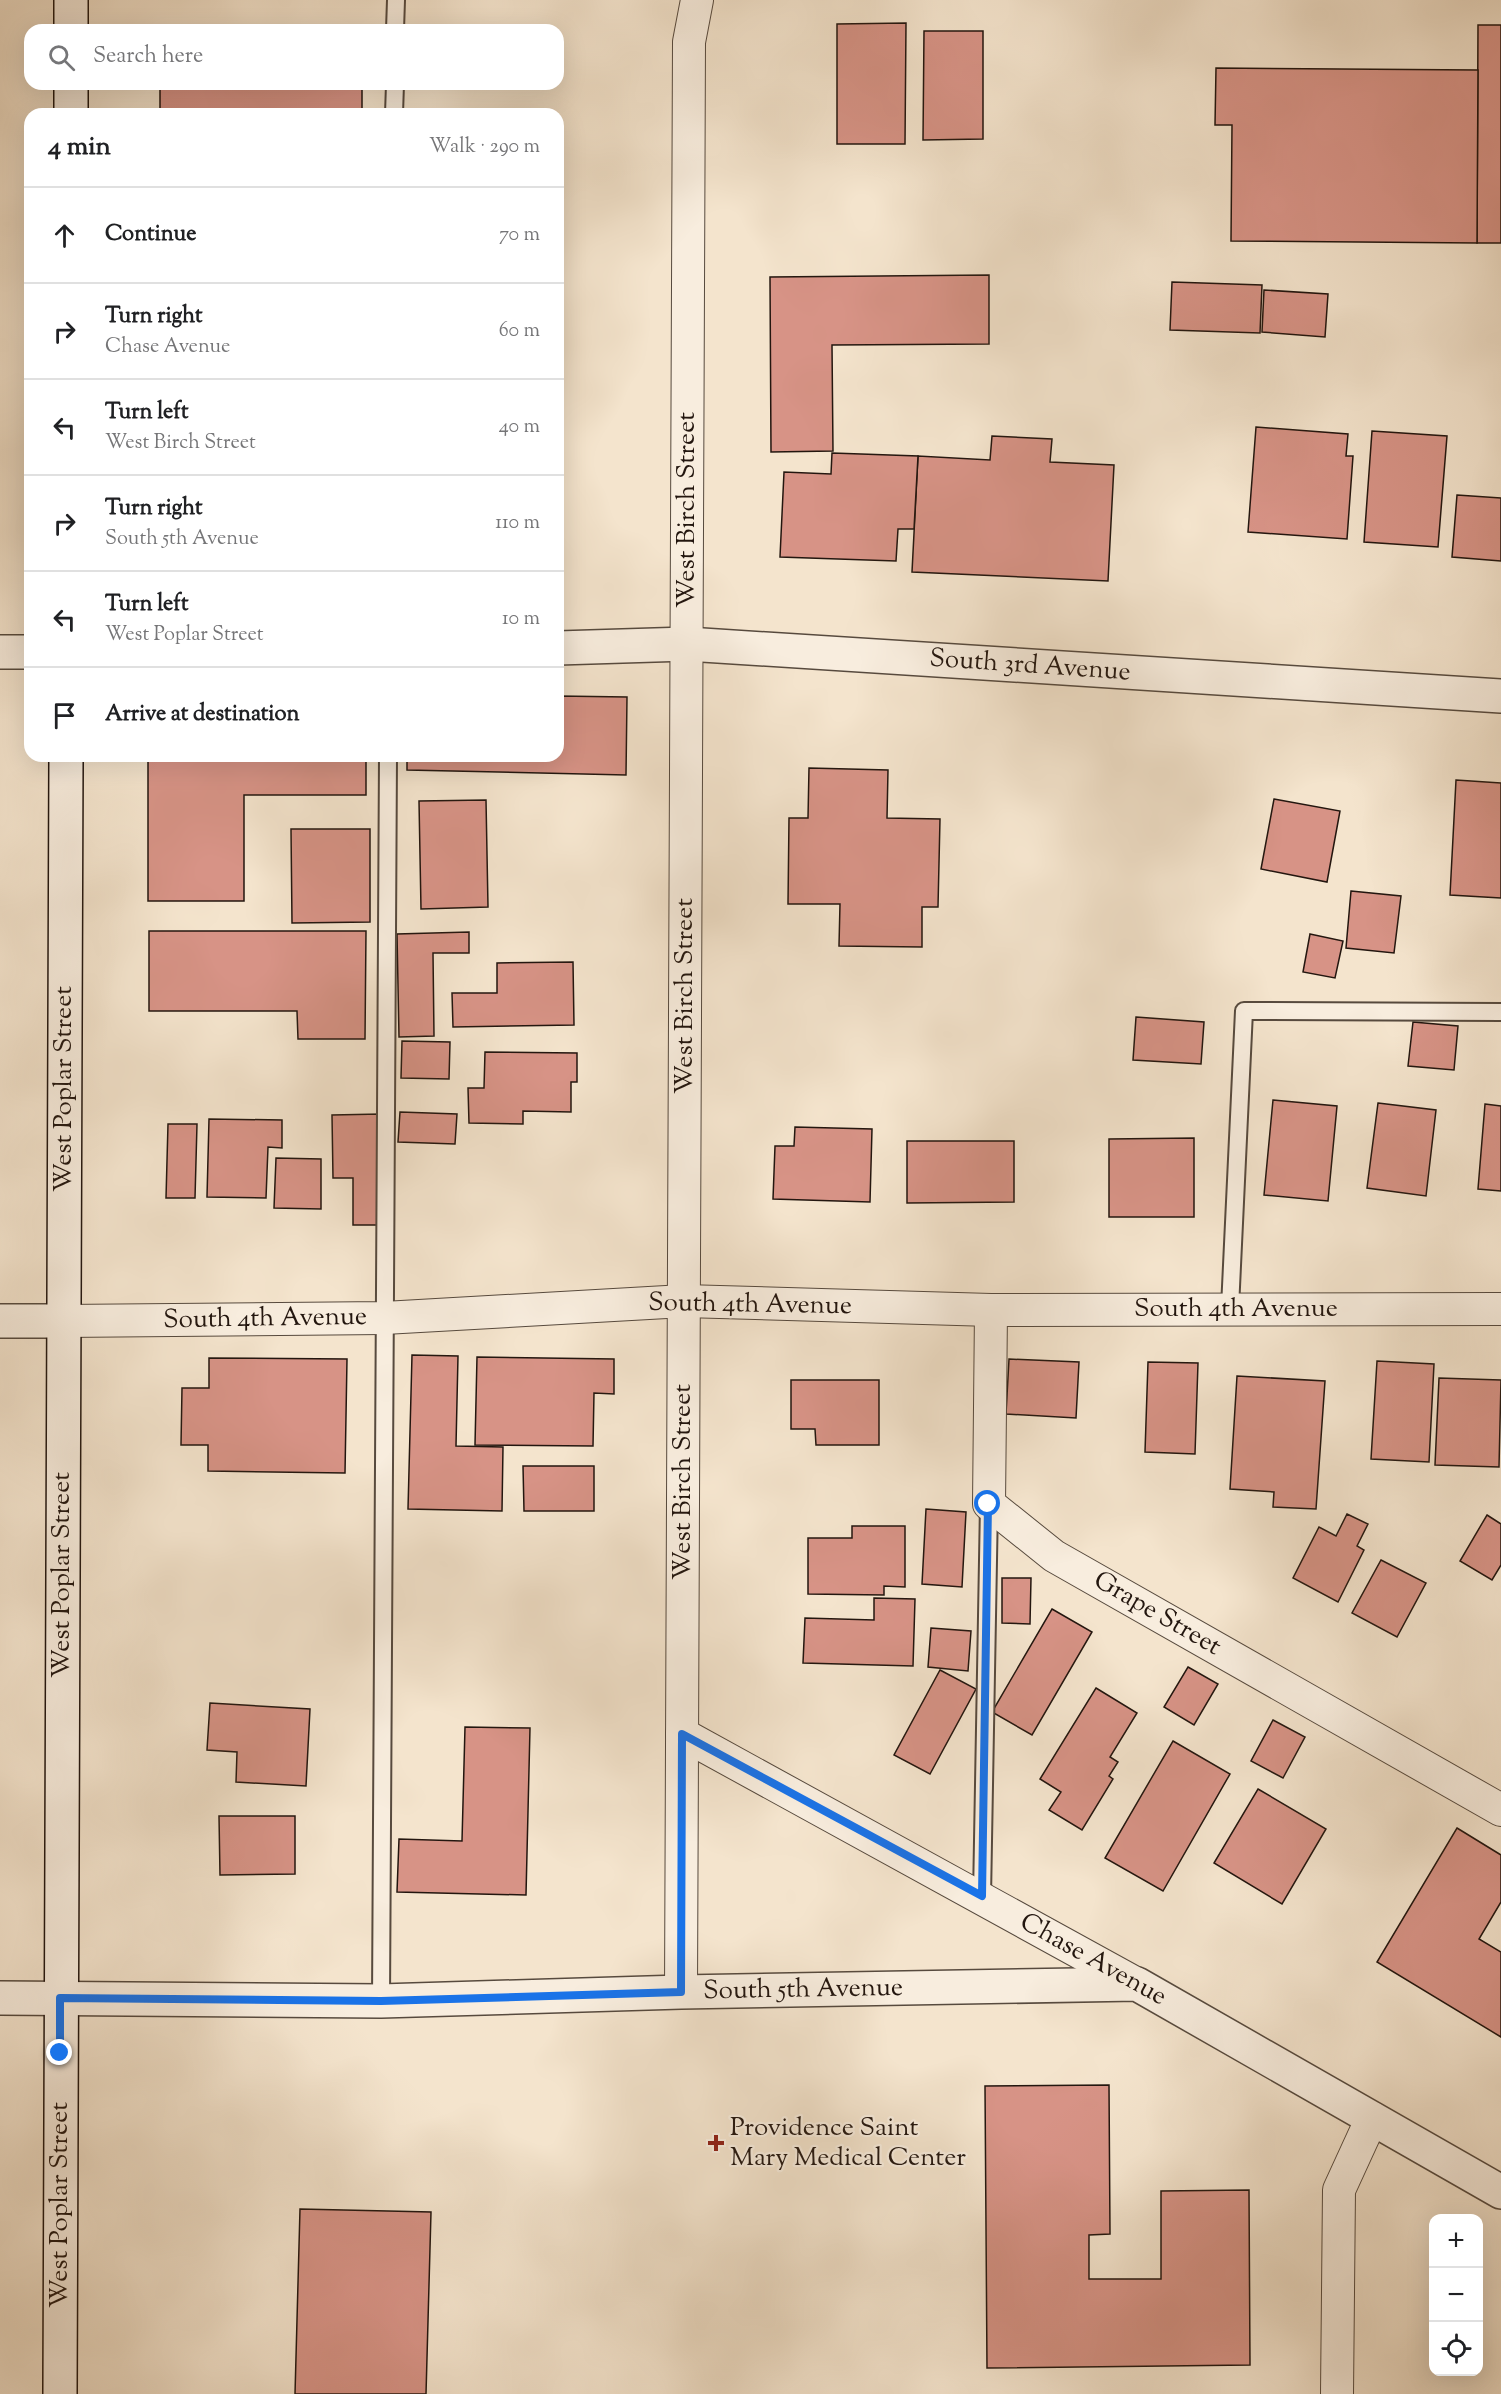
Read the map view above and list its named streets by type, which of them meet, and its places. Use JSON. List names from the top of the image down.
{
  "streets": {
    "street": [
      "West Birch Street",
      "South 3rd Avenue",
      "West Poplar Street",
      "South 4th Avenue",
      "Grape Street",
      "Chase Avenue",
      "South 5th Avenue"
    ]
  },
  "crossings": [
    ["West Birch Street", "South 3rd Avenue"],
    ["West Birch Street", "South 4th Avenue"],
    ["West Birch Street", "Chase Avenue"],
    ["West Birch Street", "South 5th Avenue"],
    ["West Poplar Street", "South 4th Avenue"],
    ["West Poplar Street", "South 5th Avenue"],
    ["Chase Avenue", "South 5th Avenue"]
  ],
  "places": {
    "health": ["Providence Saint Mary Medical Center"]
  },
  "page": {
    "search": "Search here",
    "heading": ["4 min", "Walk · 290 m"],
    "list": [
      ["Continue", "70 m"],
      ["Turn right", "Chase Avenue", "60 m"],
      ["Turn left", "West Birch Street", "40 m"],
      ["Turn right", "South 5th Avenue", "110 m"],
      ["Turn left", "West Poplar Street", "10 m"],
      "Arrive at destination"
    ],
    "map_buttons": ["+", "−"]
  }
}
